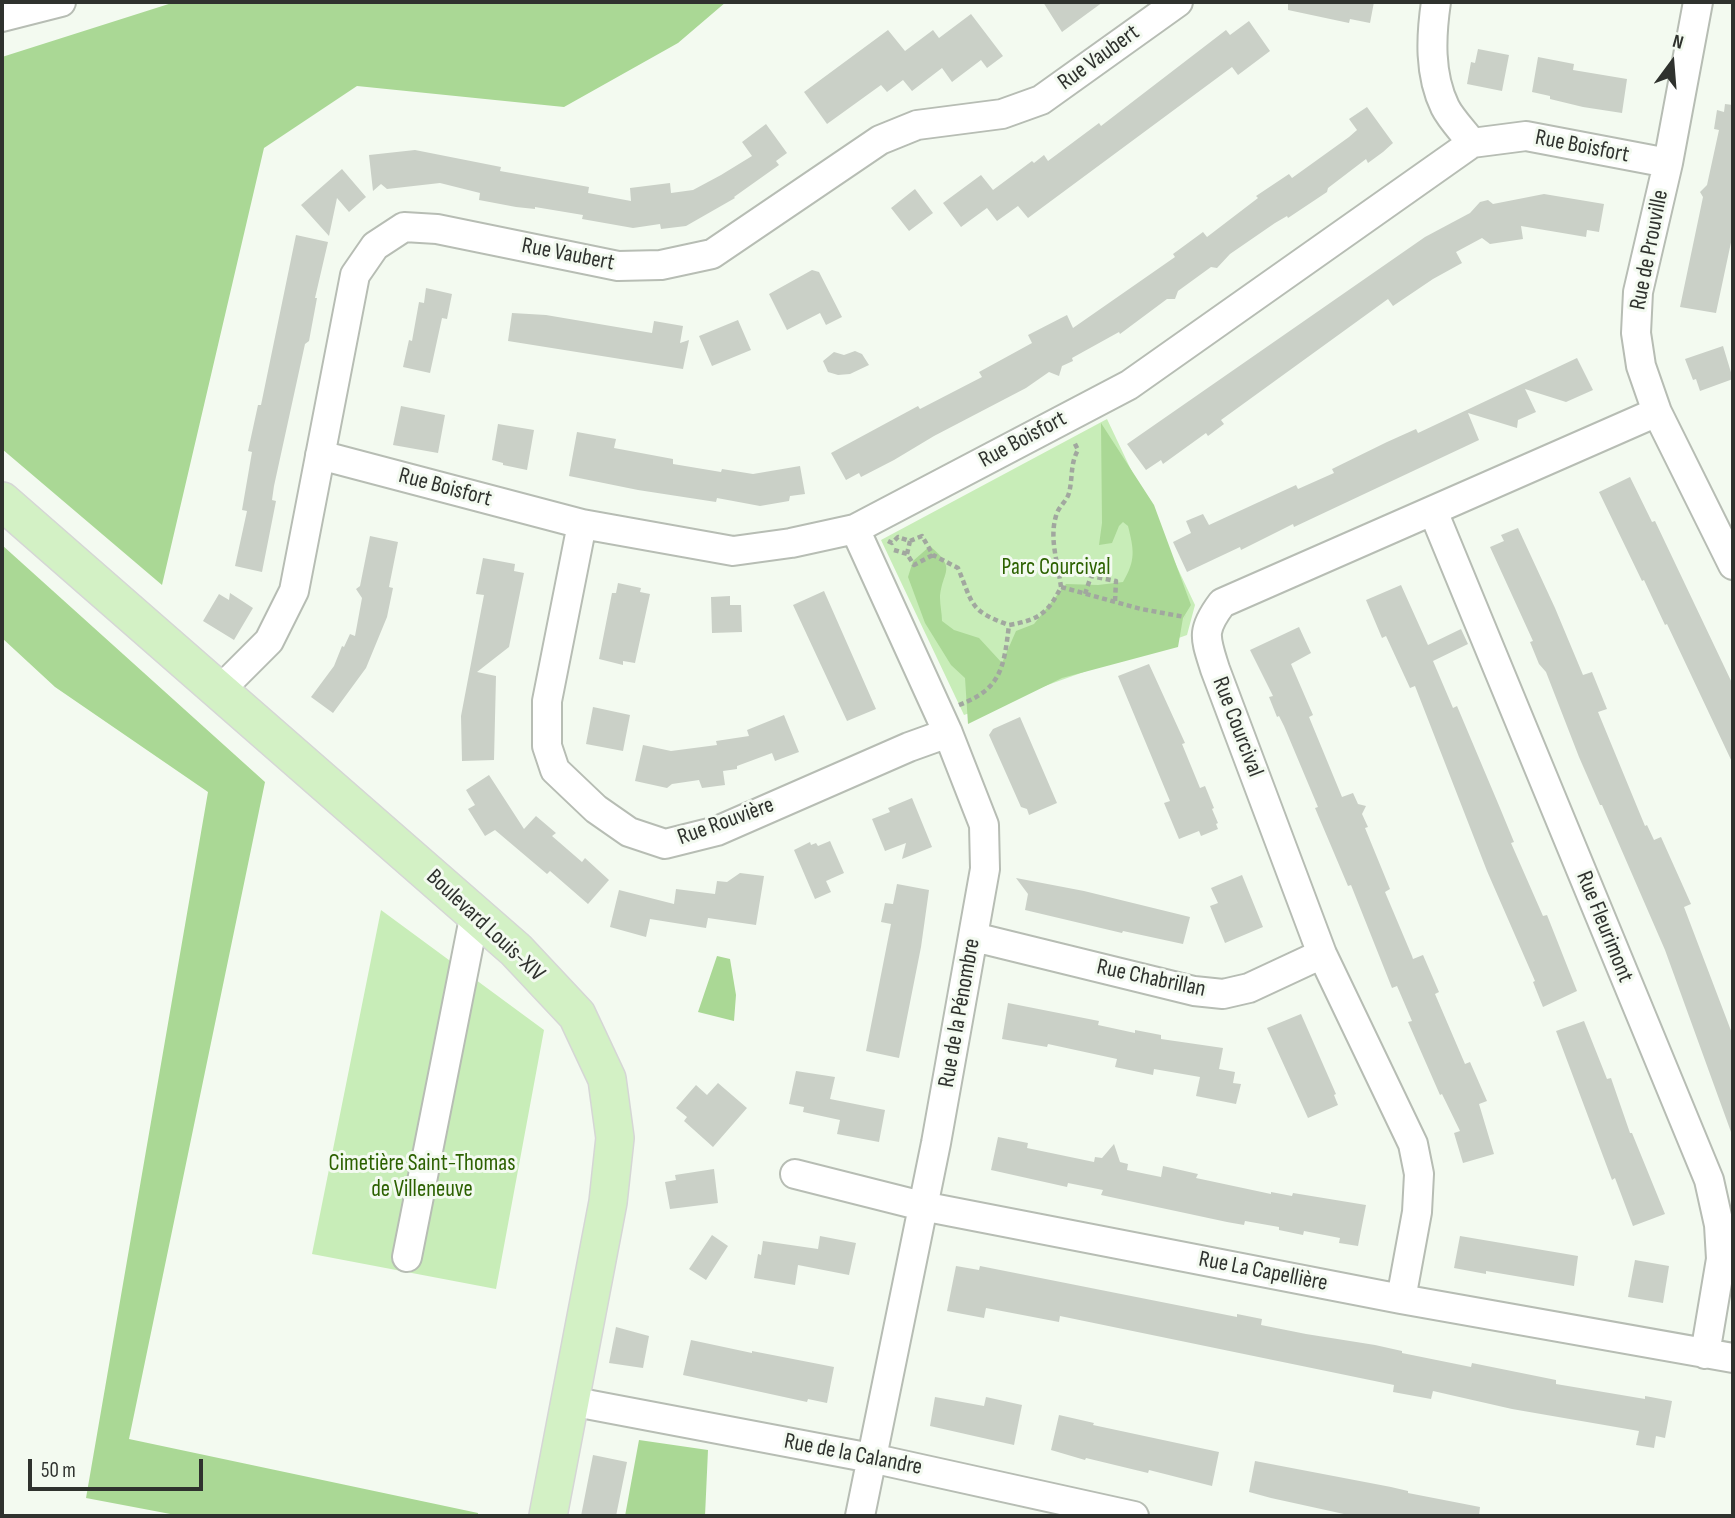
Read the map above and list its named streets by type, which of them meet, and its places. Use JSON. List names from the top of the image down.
{
  "streets": {
    "main road": ["Boulevard Louis-XIV"],
    "street": [
      "Rue Vaubert",
      "Rue Boisfort",
      "Rue de Prouville",
      "Rue Courcival",
      "Rue Rouvière",
      "Rue Fleurimont",
      "Rue Chabrillan",
      "Rue de la Pénombre",
      "Rue La Capellière",
      "Rue de la Calandre"
    ]
  },
  "crossings": [
    ["Rue Vaubert", "Rue Boisfort"],
    ["Rue Vaubert", "Boulevard Louis-XIV"],
    ["Rue Boisfort", "Rue de Prouville"],
    ["Rue Boisfort", "Rue Rouvière"],
    ["Rue Boisfort", "Rue de la Pénombre"],
    ["Rue Courcival", "Rue Chabrillan"],
    ["Rue Courcival", "Rue La Capellière"],
    ["Rue Rouvière", "Rue de la Pénombre"],
    ["Boulevard Louis-XIV", "Rue de la Calandre"],
    ["Rue Fleurimont", "Rue La Capellière"],
    ["Rue Chabrillan", "Rue de la Pénombre"],
    ["Rue de la Pénombre", "Rue La Capellière"],
    ["Rue de la Pénombre", "Rue de la Calandre"]
  ],
  "parks": ["Parc Courcival", "Cimetière Saint-Thomas de Villeneuve"],
  "scale_bar": "50 m",
  "north": "top"
}
